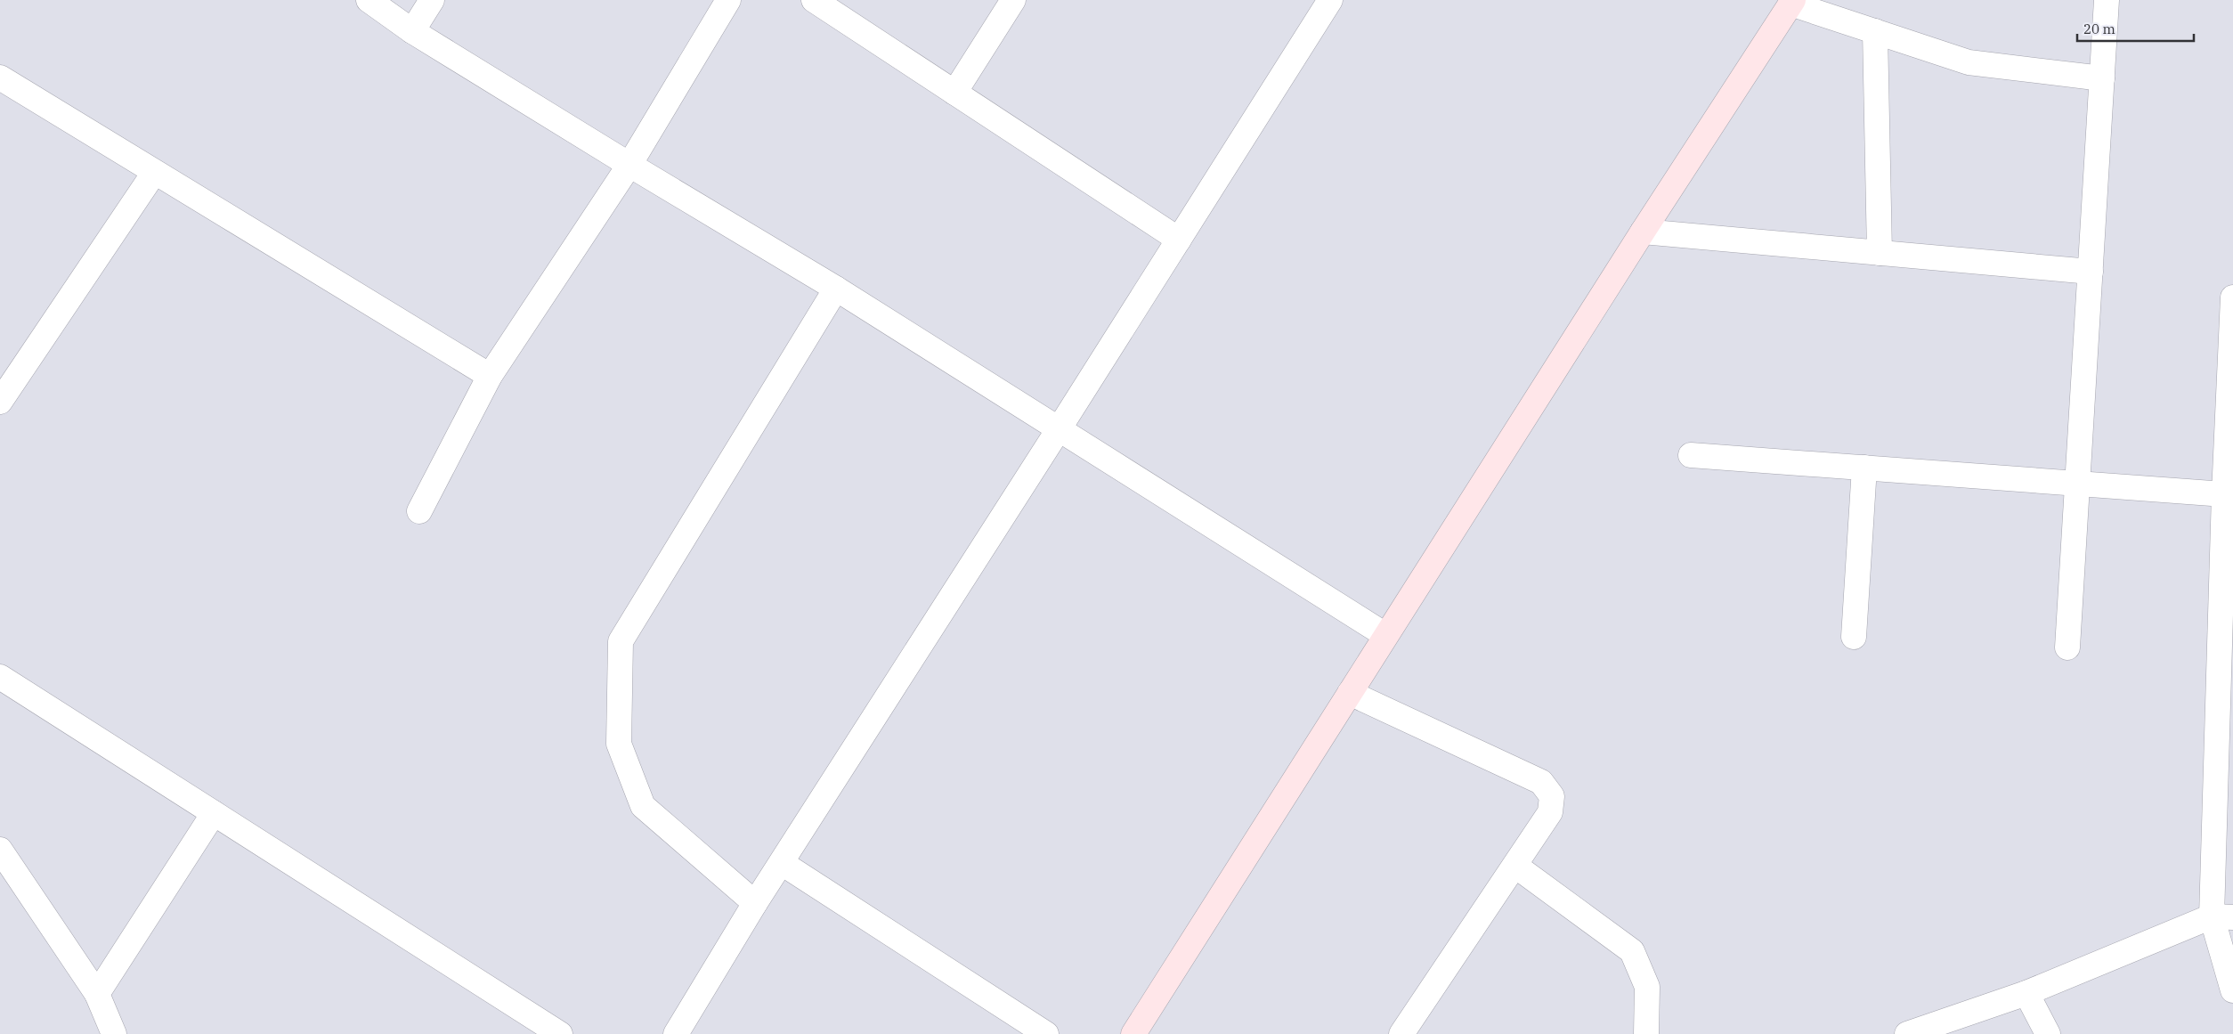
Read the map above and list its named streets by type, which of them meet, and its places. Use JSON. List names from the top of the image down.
{
  "scale_bar": "20 m"
}
